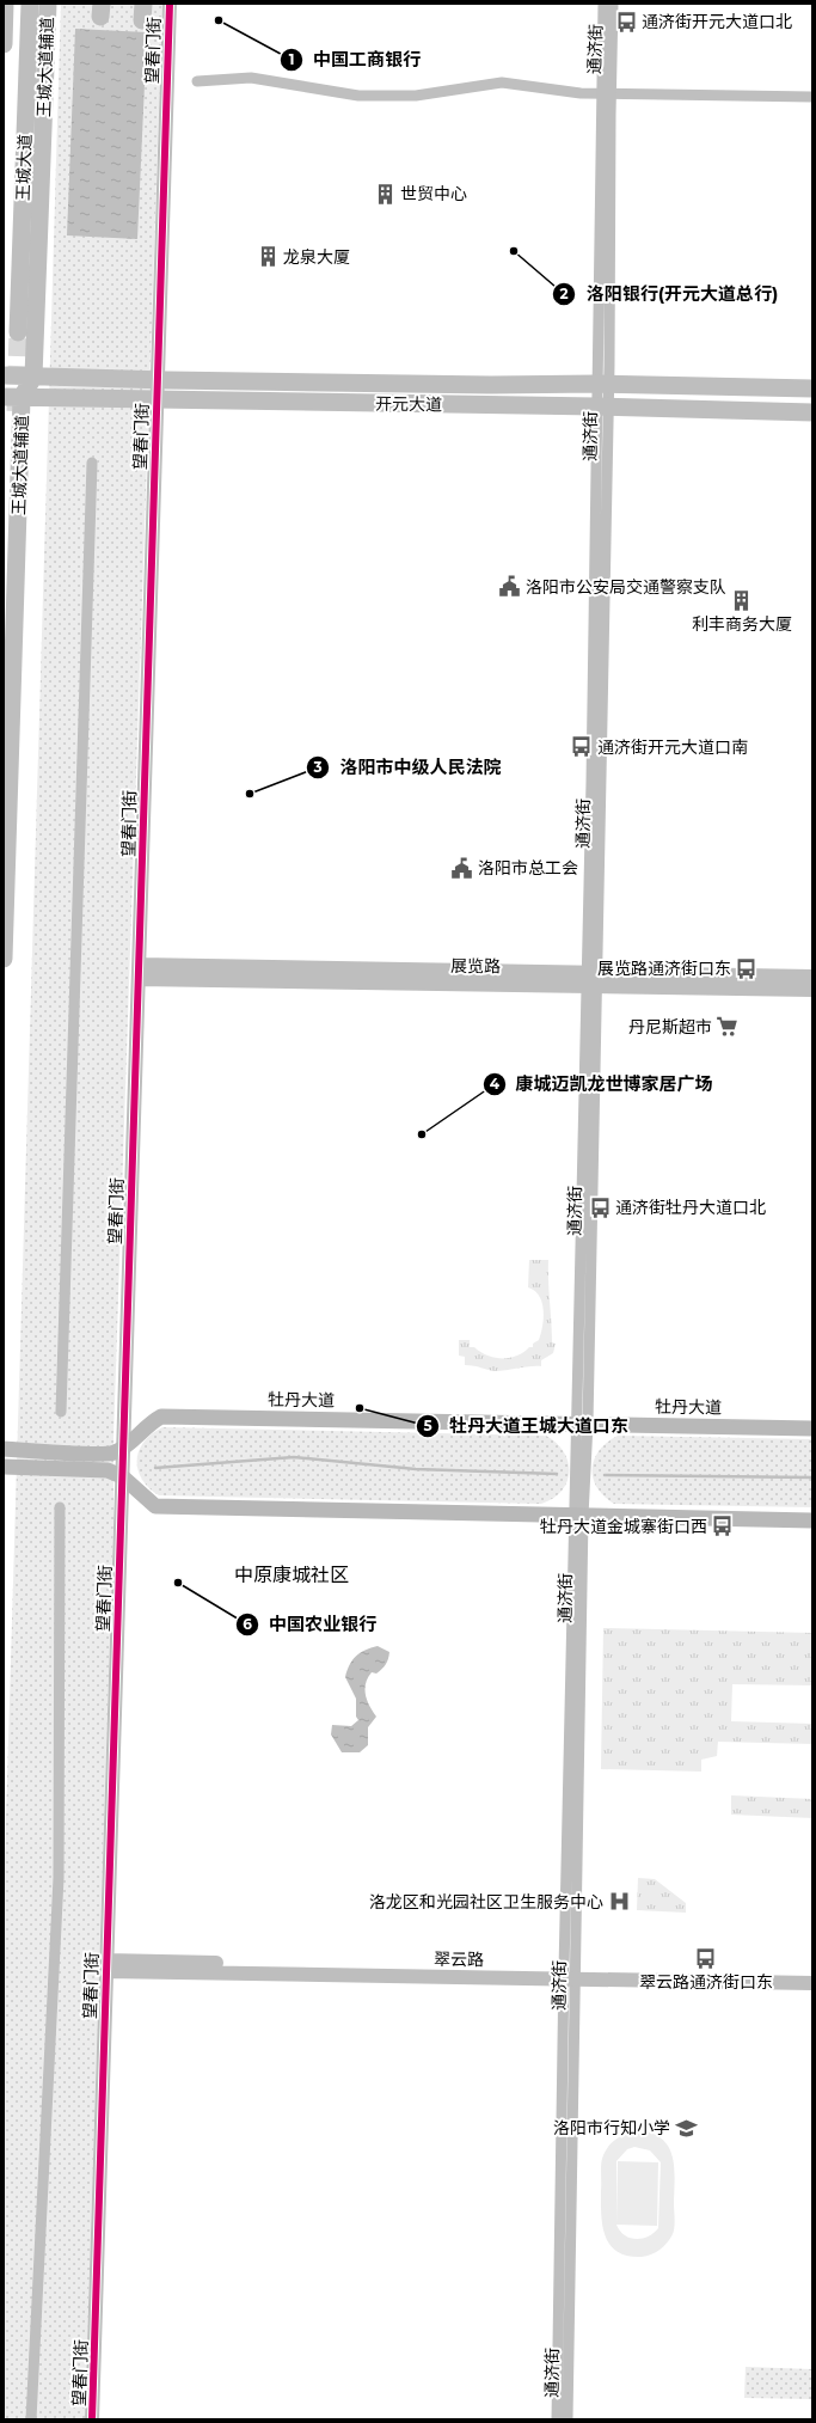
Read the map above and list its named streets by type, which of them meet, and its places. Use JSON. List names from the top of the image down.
{
  "streets": {
    "main road": [
      "王城大道辅道",
      "王城大道",
      "开元大道",
      "牡丹大道"
    ],
    "street": [
      "通济街",
      "望春门街",
      "展览路",
      "翠云路"
    ]
  },
  "crossings": [
    ["通济街", "开元大道"],
    ["通济街", "展览路"],
    ["通济街", "牡丹大道"],
    ["通济街", "翠云路"],
    ["望春门街", "开元大道"],
    ["望春门街", "展览路"],
    ["望春门街", "牡丹大道"],
    ["望春门街", "翠云路"],
    ["王城大道辅道", "开元大道"]
  ],
  "districts": ["中原康城社区"],
  "places": {
    "other": [
      "中国工商银行",
      "洛阳银行(开元大道总行)",
      "洛阳市中级人民法院",
      "康城迈凯龙世博家居广场",
      "牡丹大道王城大道口东",
      "中国农业银行"
    ],
    "bus stop": [
      "通济街开元大道口北",
      "通济街开元大道口南",
      "展览路通济街口东",
      "通济街牡丹大道口北",
      "牡丹大道金城寨街口西",
      "翠云路通济街口东"
    ],
    "building": ["世贸中心", "龙泉大厦", "利丰商务大厦"],
    "public building": ["洛阳市公安局交通警察支队", "洛阳市总工会"],
    "supermarket": ["丹尼斯超市"],
    "hospital": ["洛龙区和光园社区卫生服务中心"],
    "school or university": ["洛阳市行知小学"]
  }
}
